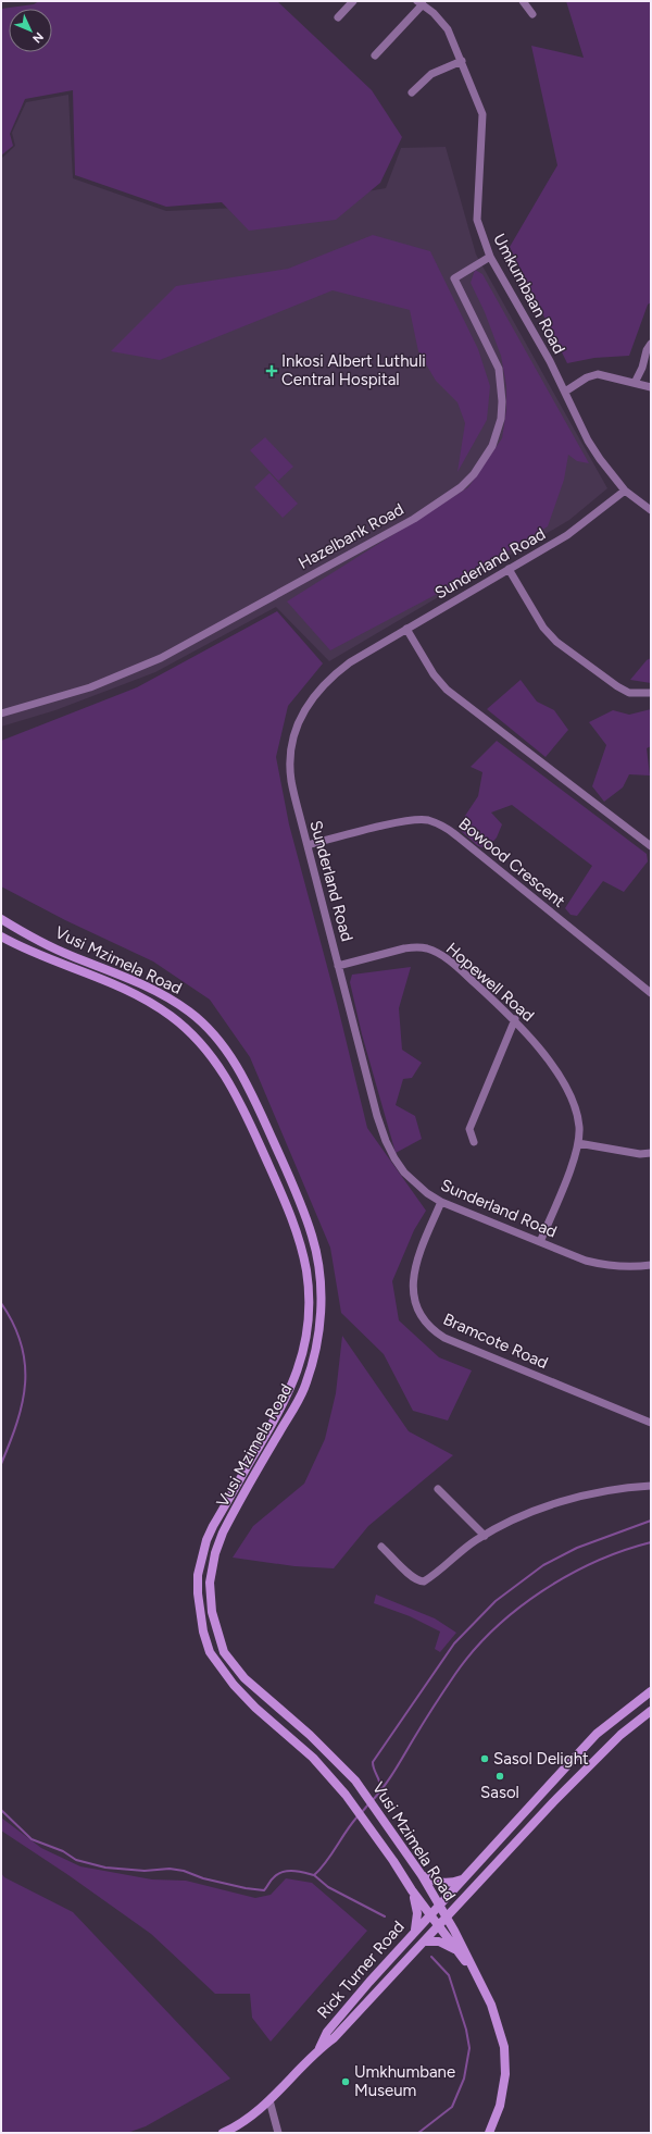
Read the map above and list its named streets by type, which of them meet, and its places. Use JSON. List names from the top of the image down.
{
  "streets": {
    "main road": ["Vusi Mzimela Road", "Rick Turner Road"],
    "street": [
      "Umkumbaan Road",
      "Hazelbank Road",
      "Sunderland Road",
      "Bowood Crescent",
      "Hopewell Road",
      "Bramcote Road"
    ]
  },
  "crossings": [
    ["Umkumbaan Road", "Hazelbank Road"],
    ["Umkumbaan Road", "Sunderland Road"],
    ["Sunderland Road", "Bowood Crescent"],
    ["Sunderland Road", "Hopewell Road"],
    ["Sunderland Road", "Bramcote Road"],
    ["Vusi Mzimela Road", "Rick Turner Road"]
  ],
  "places": {
    "health": ["Inkosi Albert Luthuli Central Hospital"],
    "other": ["Sasol Delight", "Sasol", "Umkhumbane Museum"]
  },
  "north": "bottom right"
}
